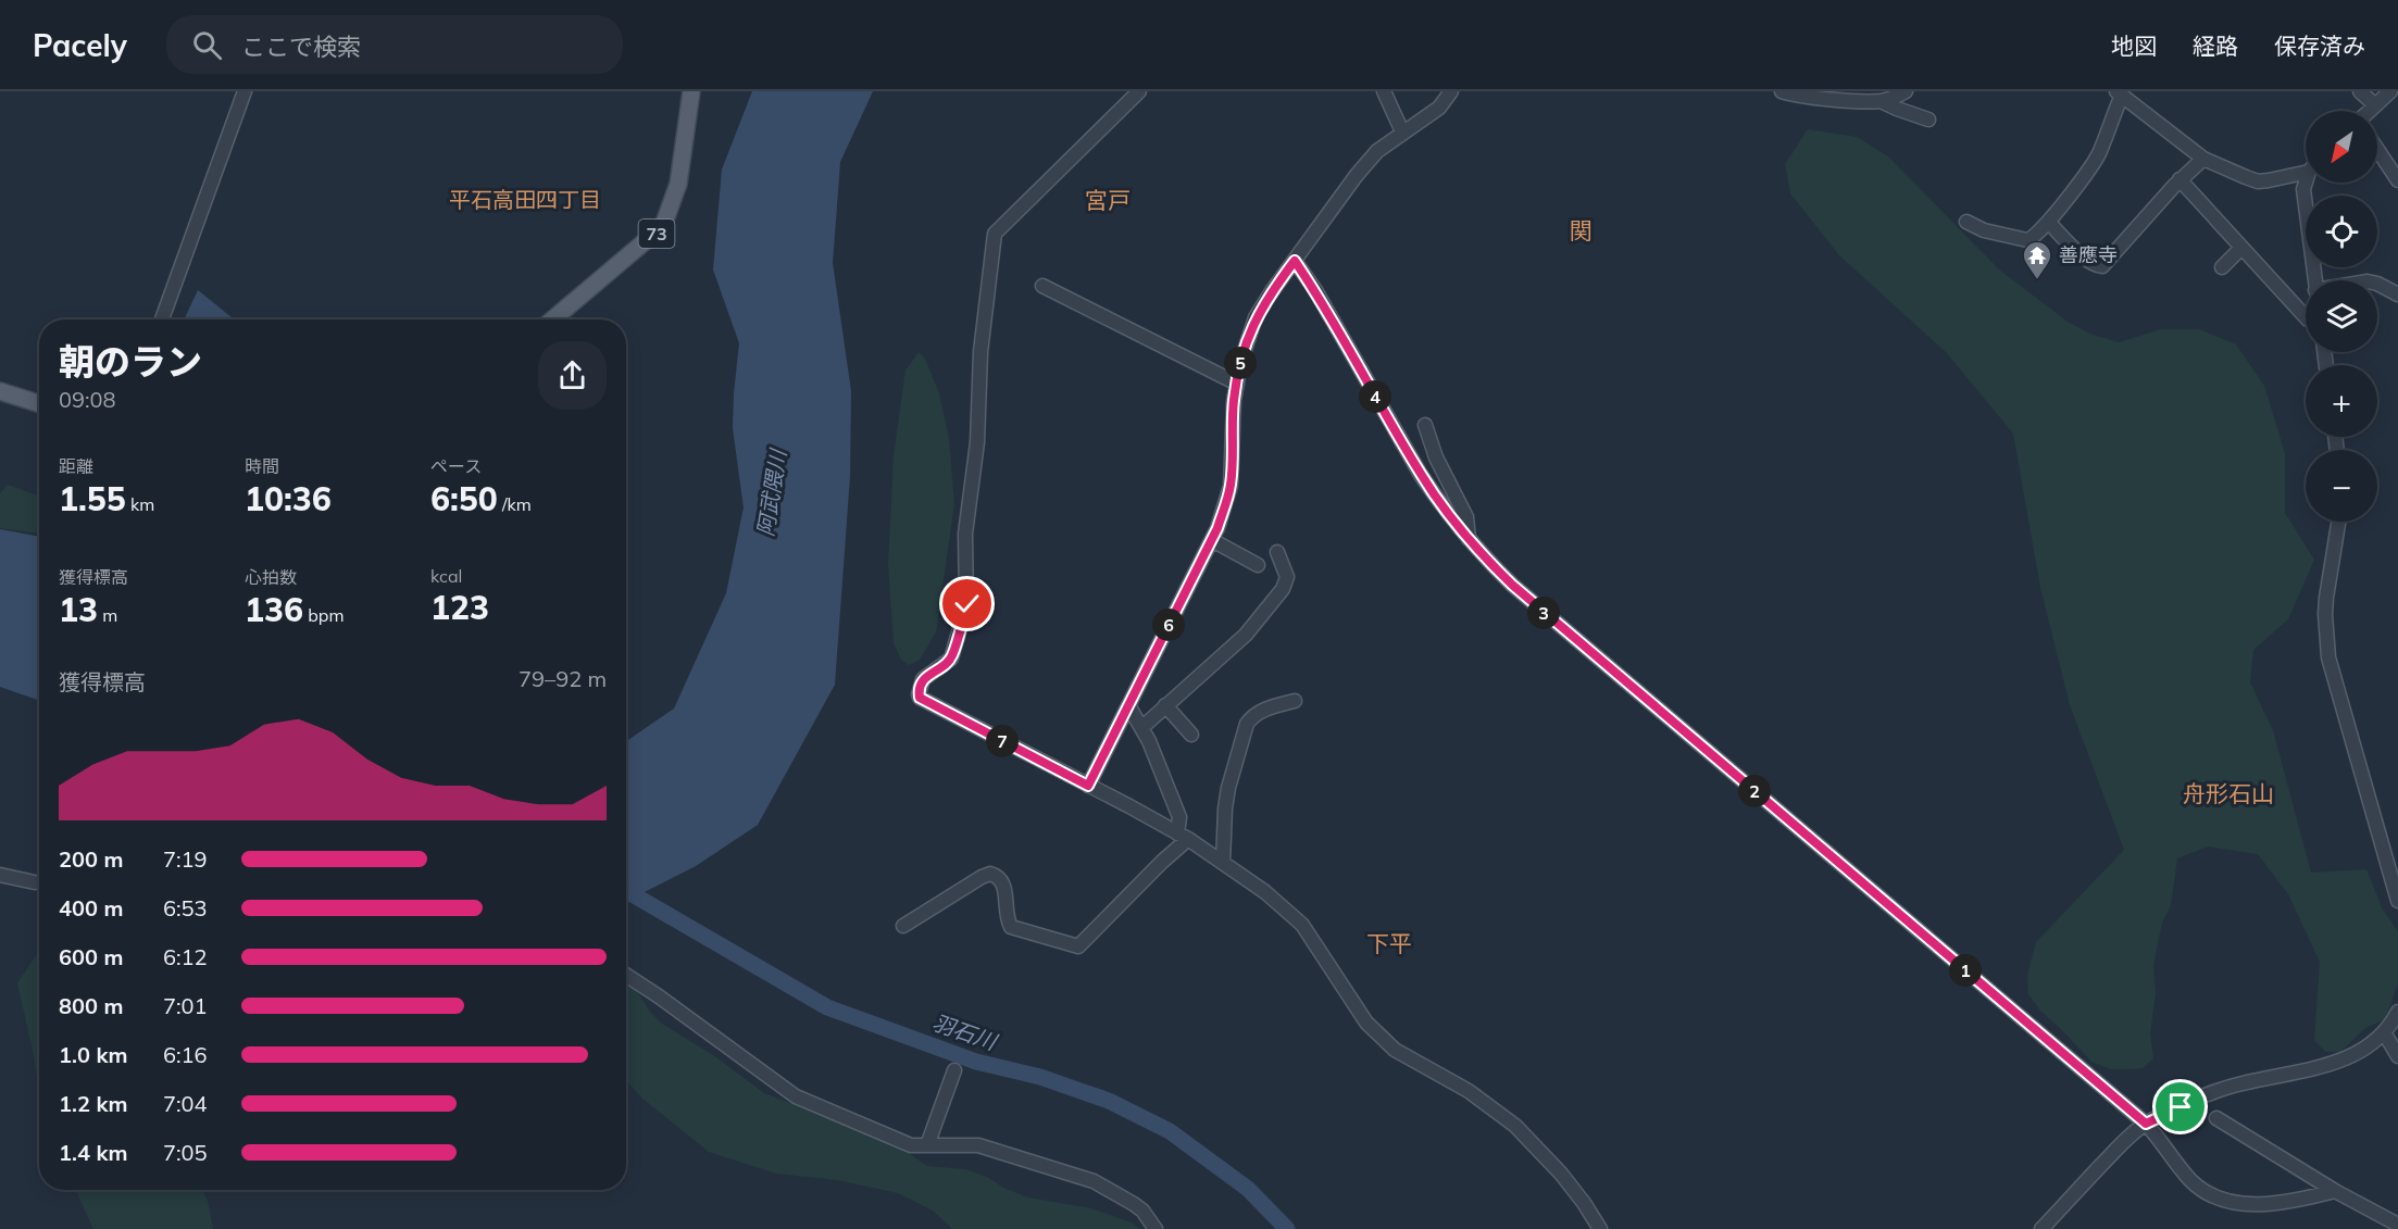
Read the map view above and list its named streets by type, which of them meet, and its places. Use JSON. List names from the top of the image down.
{
  "streets": {
    "main road": ["73"]
  },
  "districts": [
    "平石高田四丁目",
    "宮戸",
    "関",
    "舟形石山",
    "下平"
  ],
  "water": ["阿武隈川", "羽石川"],
  "places": {
    "temple": ["善應寺"]
  },
  "north": "bottom left",
  "page": {
    "header": "Pacely",
    "search": "ここで検索",
    "nav": ["地図", "経路", "保存済み"],
    "map_buttons": ["+", "−"],
    "heading": ["朝のラン", "09:08"],
    "pins": [
      "5",
      "4",
      "3",
      "6",
      "7",
      "2",
      "1"
    ],
    "stats": [
      ["距離", "1.55 km"],
      ["時間", "10:36"],
      ["ペース", "6:50 /km"],
      ["獲得標高", "13 m"],
      ["心拍数", "136 bpm"],
      ["kcal", "123"]
    ],
    "chart": ["獲得標高", "79–92 m"],
    "list": [
      {
        "name": "200 m",
        "note": "7:19"
      },
      {
        "name": "400 m",
        "note": "6:53"
      },
      {
        "name": "600 m",
        "note": "6:12"
      },
      {
        "name": "800 m",
        "note": "7:01"
      },
      {
        "name": "1.0 km",
        "note": "6:16"
      },
      {
        "name": "1.2 km",
        "note": "7:04"
      },
      {
        "name": "1.4 km",
        "note": "7:05"
      }
    ]
  }
}
